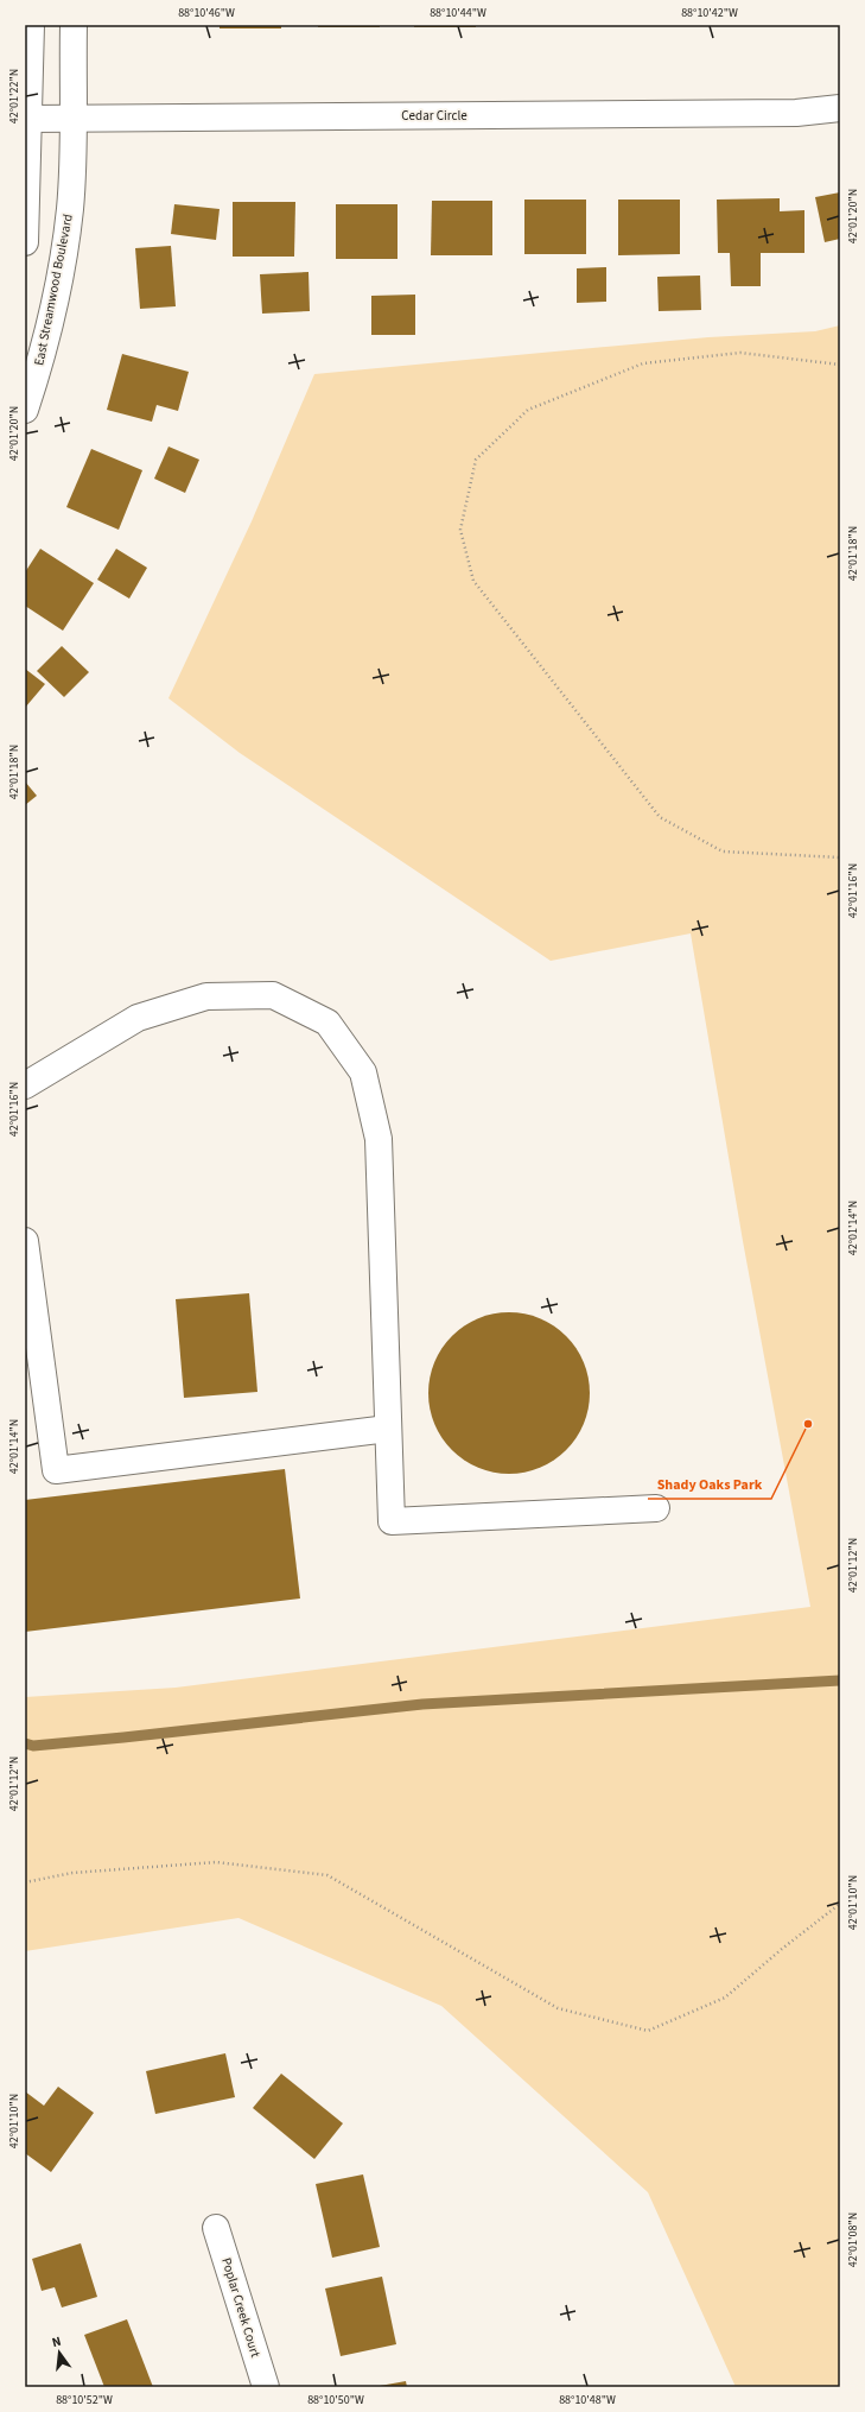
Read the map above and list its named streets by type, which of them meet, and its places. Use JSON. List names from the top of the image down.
{
  "streets": {
    "street": ["Cedar Circle", "East Streamwood Boulevard", "Poplar Creek Court"]
  },
  "crossings": [
    ["Cedar Circle", "East Streamwood Boulevard"]
  ],
  "places": ["Shady Oaks Park"],
  "north": "top",
  "coordinates": [
    "88°10'46\"W",
    "88°10'44\"W",
    "88°10'42\"W",
    "42°01'22\"N",
    "42°01'20\"N",
    "42°01'18\"N",
    "42°01'16\"N",
    "42°01'14\"N",
    "42°01'12\"N",
    "42°01'10\"N",
    "42°01'08\"N",
    "88°10'52\"W",
    "88°10'50\"W",
    "88°10'48\"W"
  ]
}
